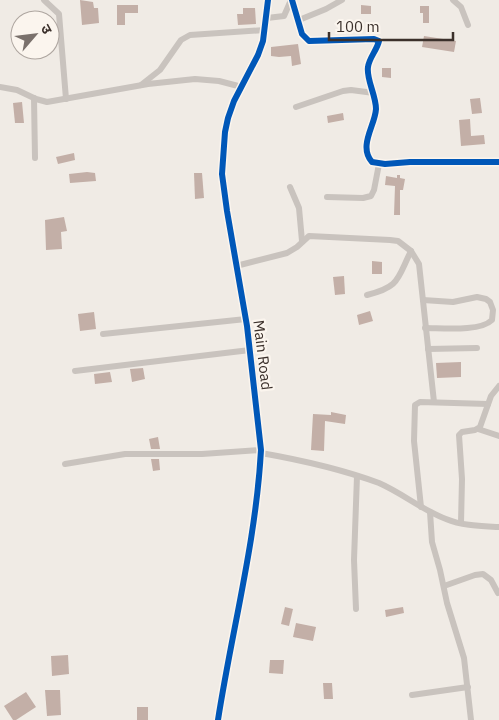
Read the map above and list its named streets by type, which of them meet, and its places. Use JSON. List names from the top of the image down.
{
  "streets": {
    "street": ["Main Road"]
  },
  "scale_bar": "100 m",
  "north": "top right"
}
